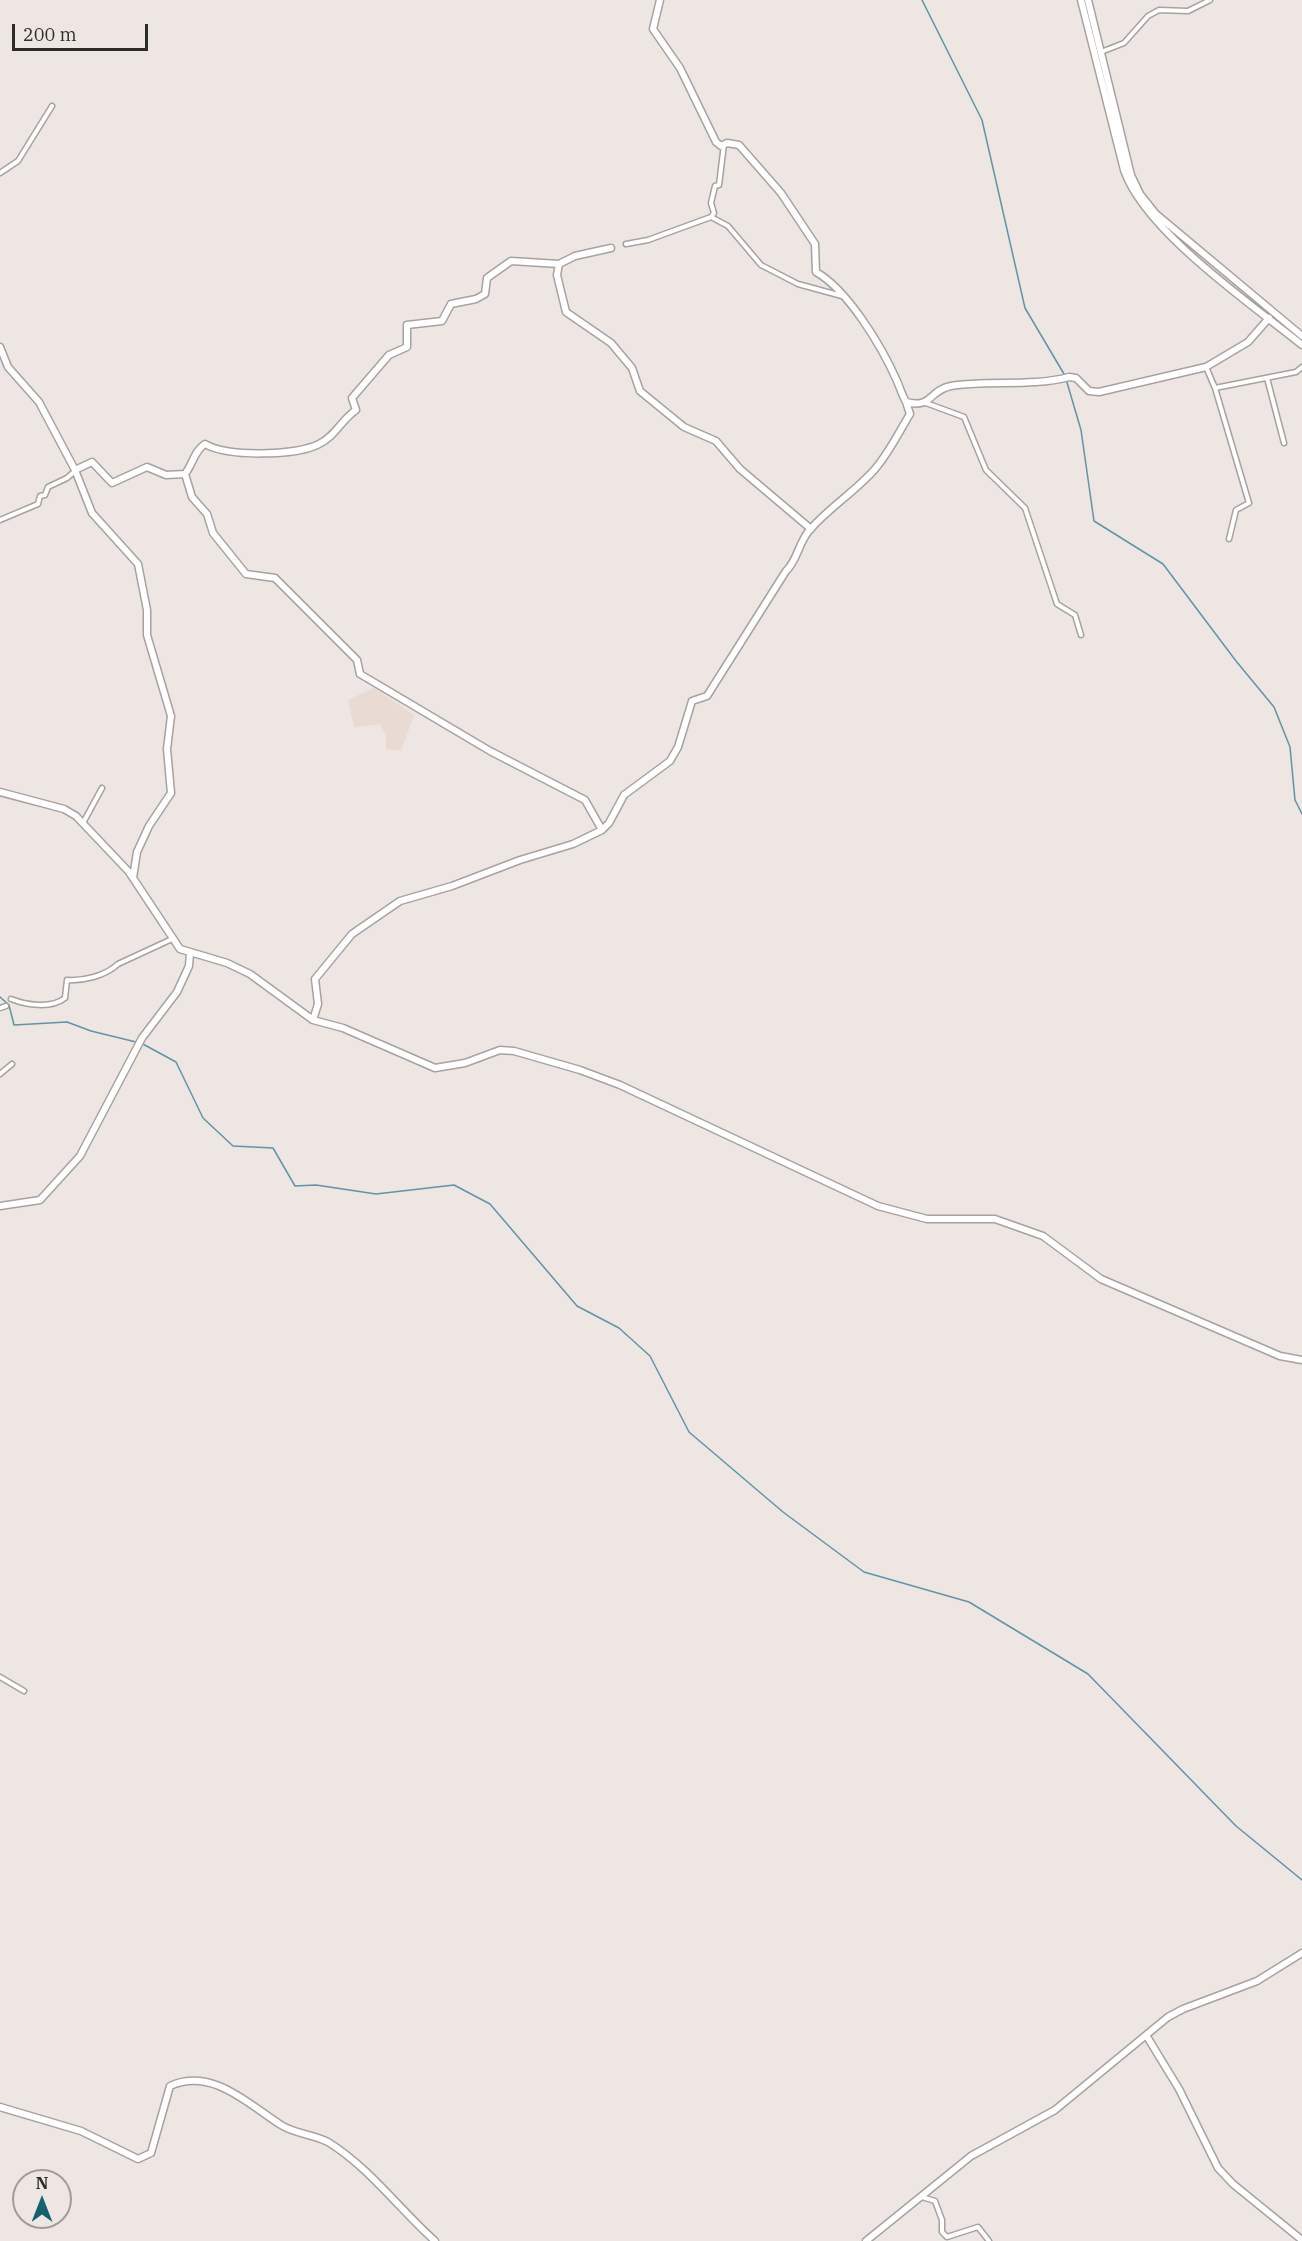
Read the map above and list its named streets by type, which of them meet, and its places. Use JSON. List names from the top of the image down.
{
  "scale_bar": "200 m",
  "north": "top"
}
